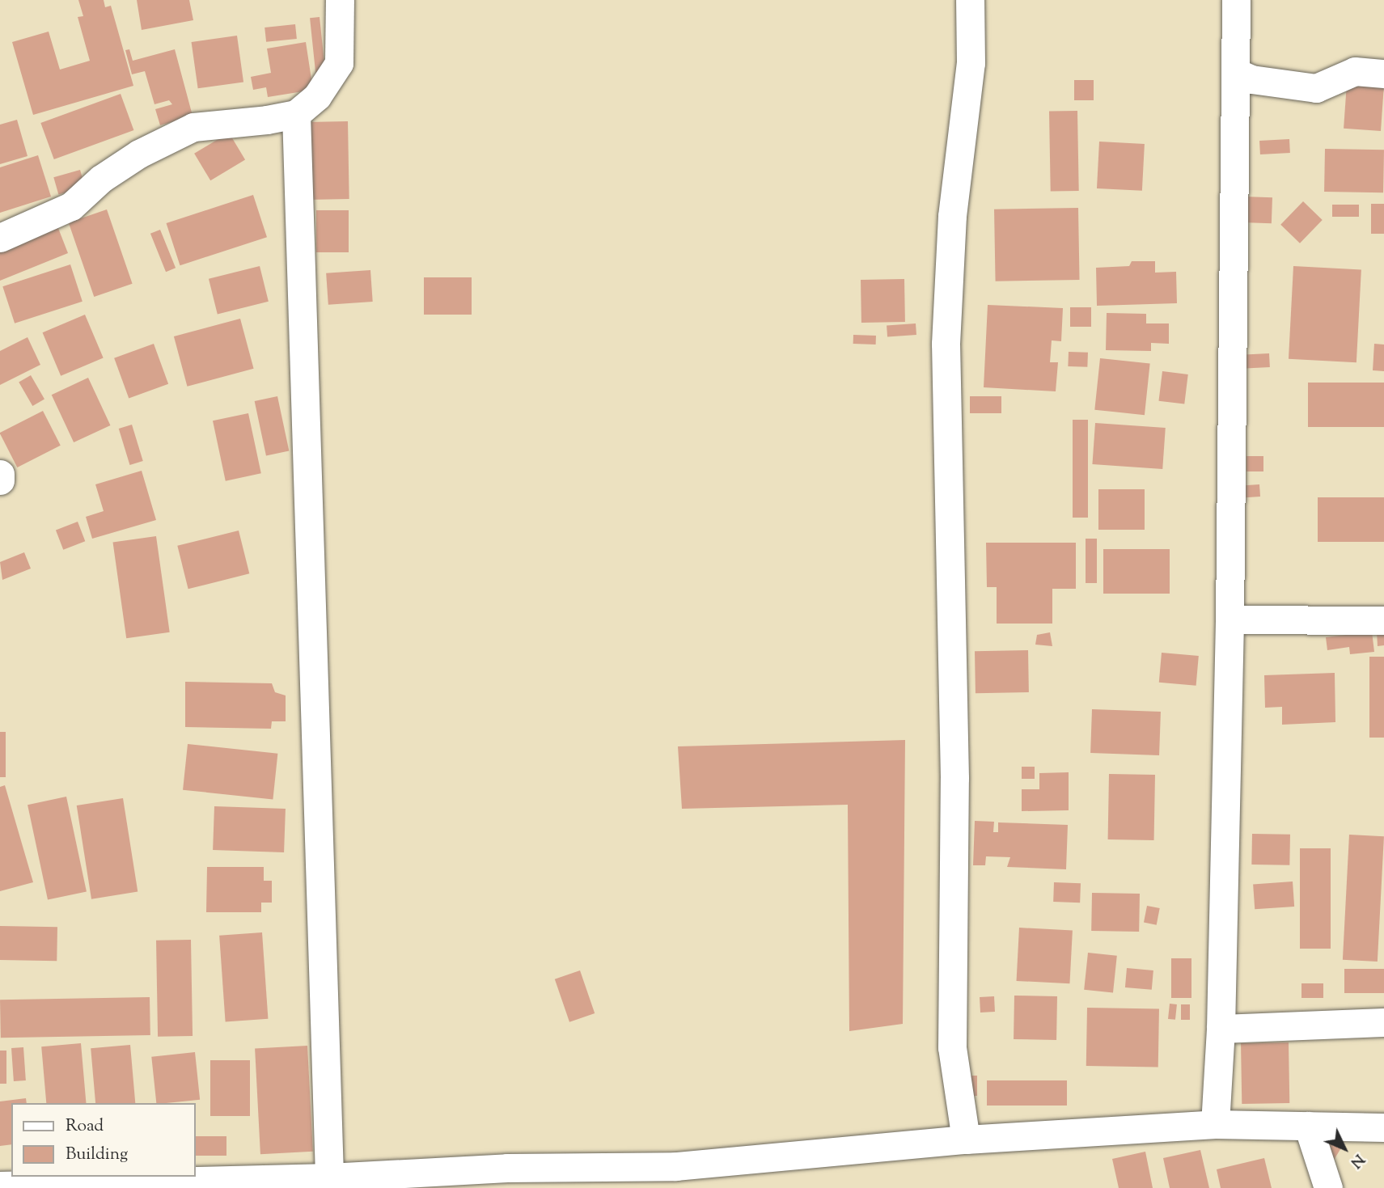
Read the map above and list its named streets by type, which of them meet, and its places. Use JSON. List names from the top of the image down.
{
  "legend": ["Road", "Building"],
  "north": "bottom right"
}
